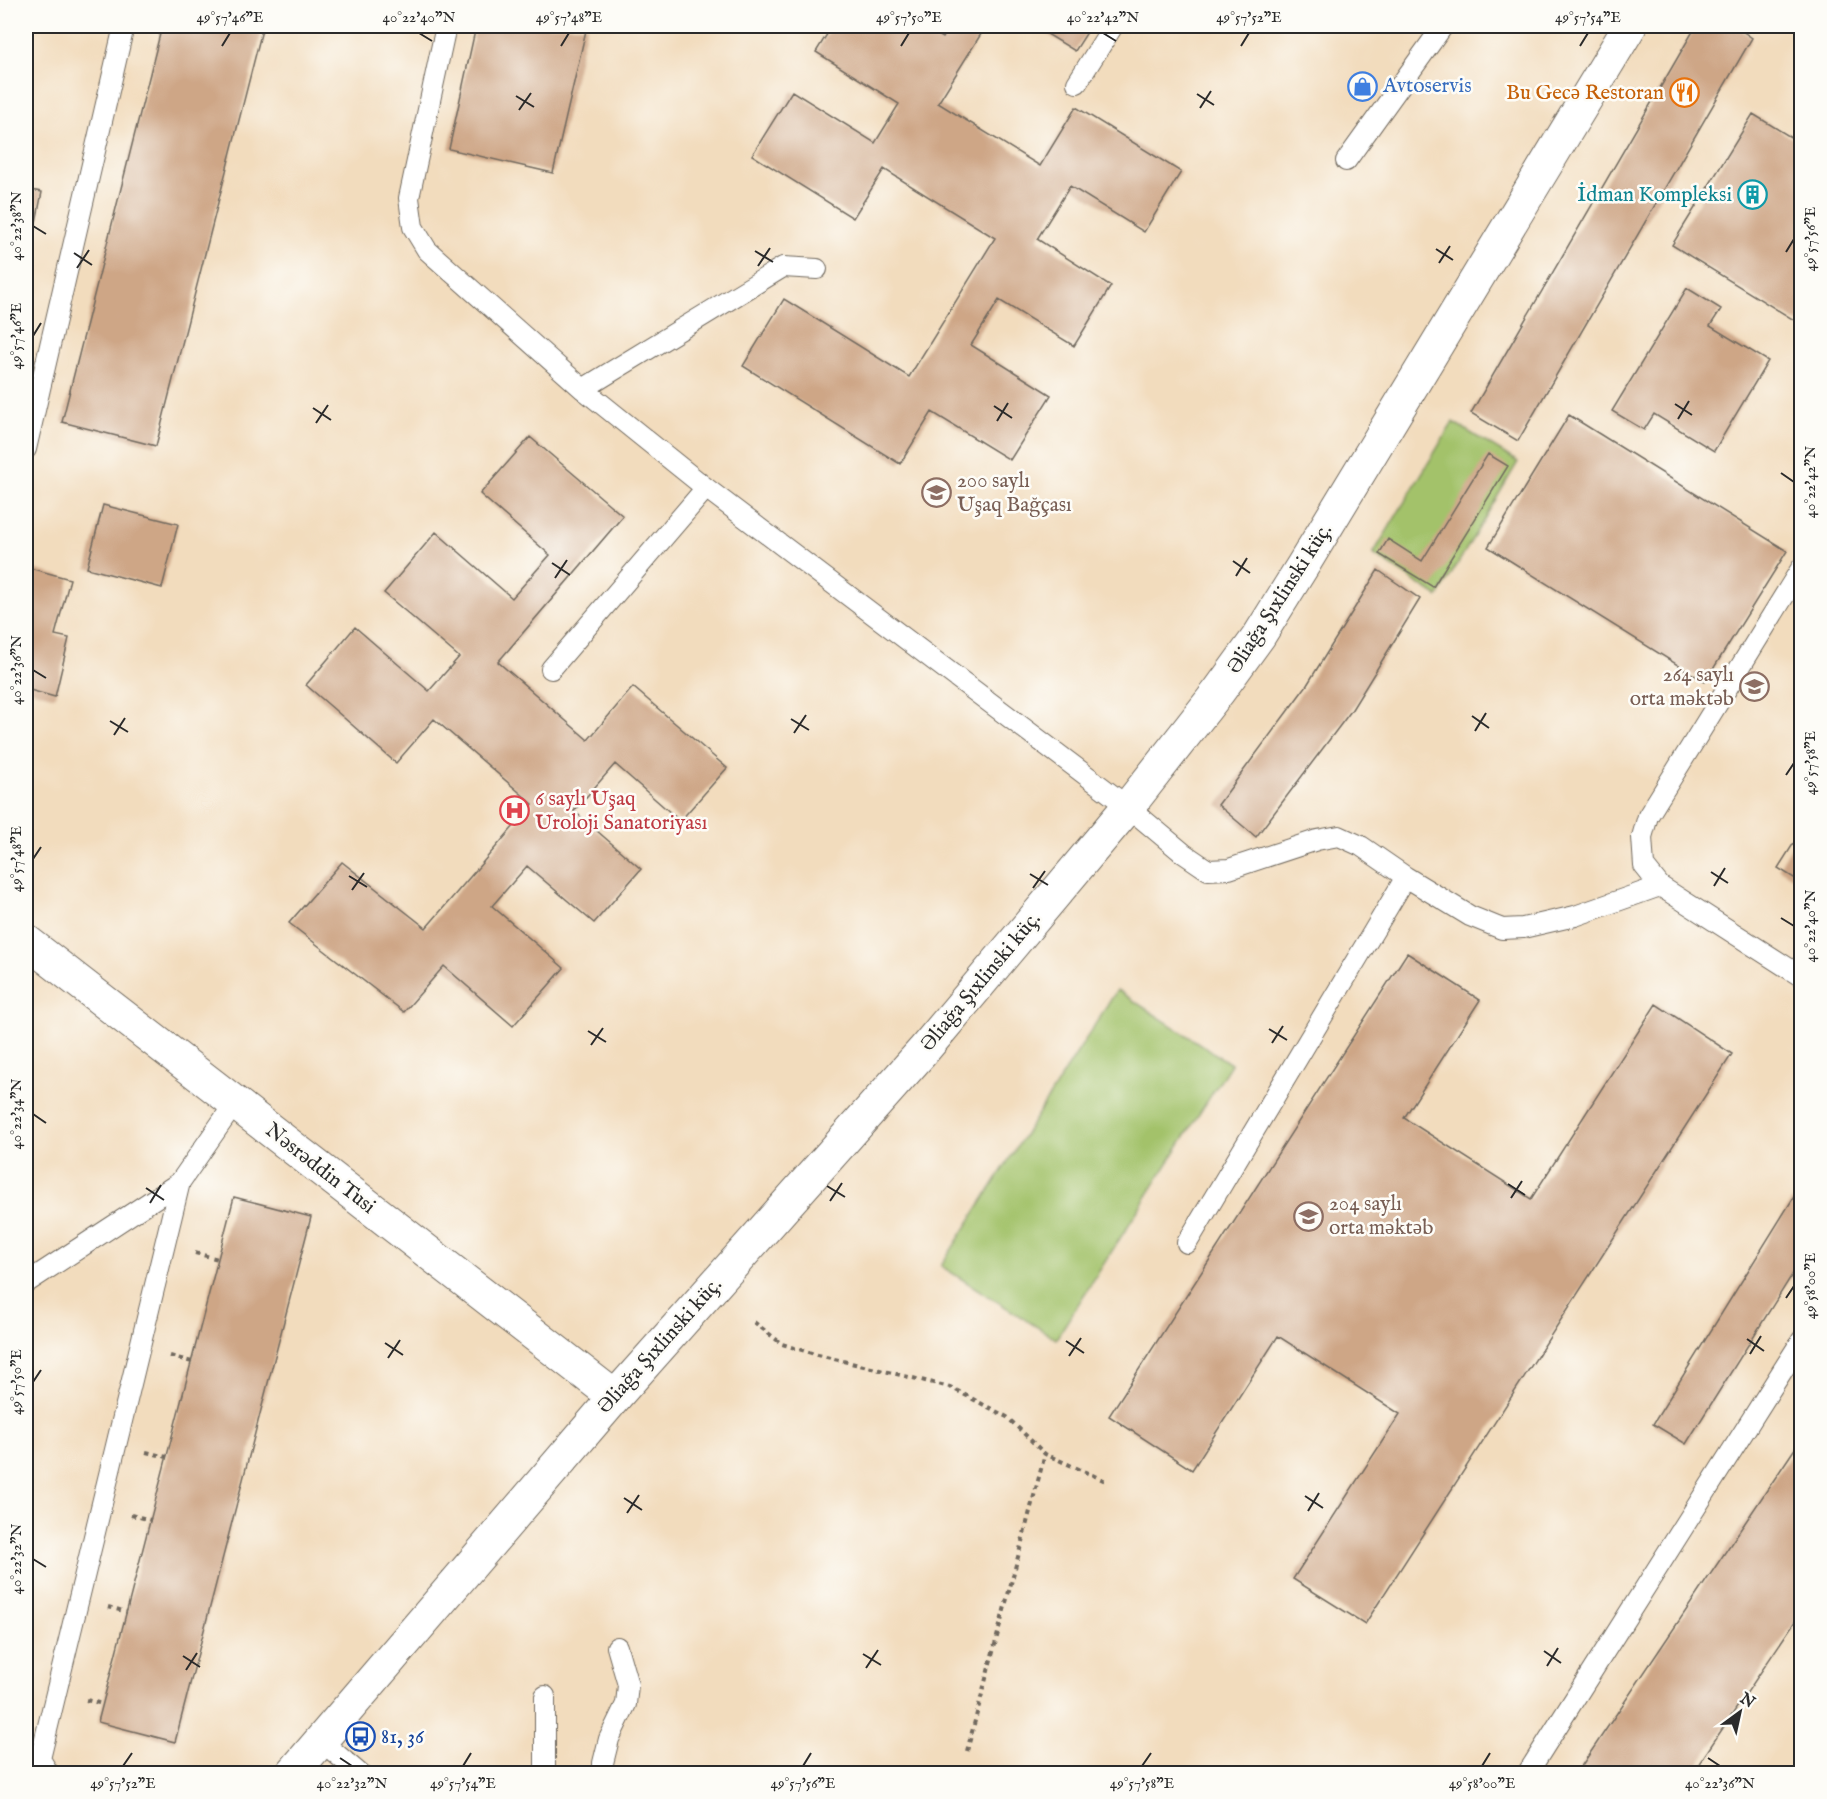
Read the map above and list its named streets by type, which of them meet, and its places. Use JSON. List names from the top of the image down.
{
  "streets": {
    "main road": ["Əliağa Şıxlinski küç.", "Nəsrəddin Tusi"]
  },
  "crossings": [
    ["Əliağa Şıxlinski küç.", "Nəsrəddin Tusi"]
  ],
  "places": {
    "shop": ["Avtoservis"],
    "restaurant": ["Bu Gecə Restoran"],
    "building": ["İdman Kompleksi"],
    "school or university": ["200 saylı Uşaq Bağçası", "264 saylı orta məktəb", "204 saylı orta məktəb"],
    "hospital": ["6 saylı Uşaq Uroloji Sanatoriyası"],
    "bus stop": ["81, 36"]
  },
  "north": "top right",
  "coordinates": [
    "49°57'46\"E",
    "40°22'40\"N",
    "49°57'48\"E",
    "49°57'50\"E",
    "40°22'42\"N",
    "49°57'52\"E",
    "49°57'54\"E",
    "40°22'38\"N",
    "49°57'56\"E",
    "40°22'36\"N",
    "49°57'58\"E",
    "40°22'34\"N",
    "49°58'00\"E",
    "40°22'32\"N"
  ]
}
